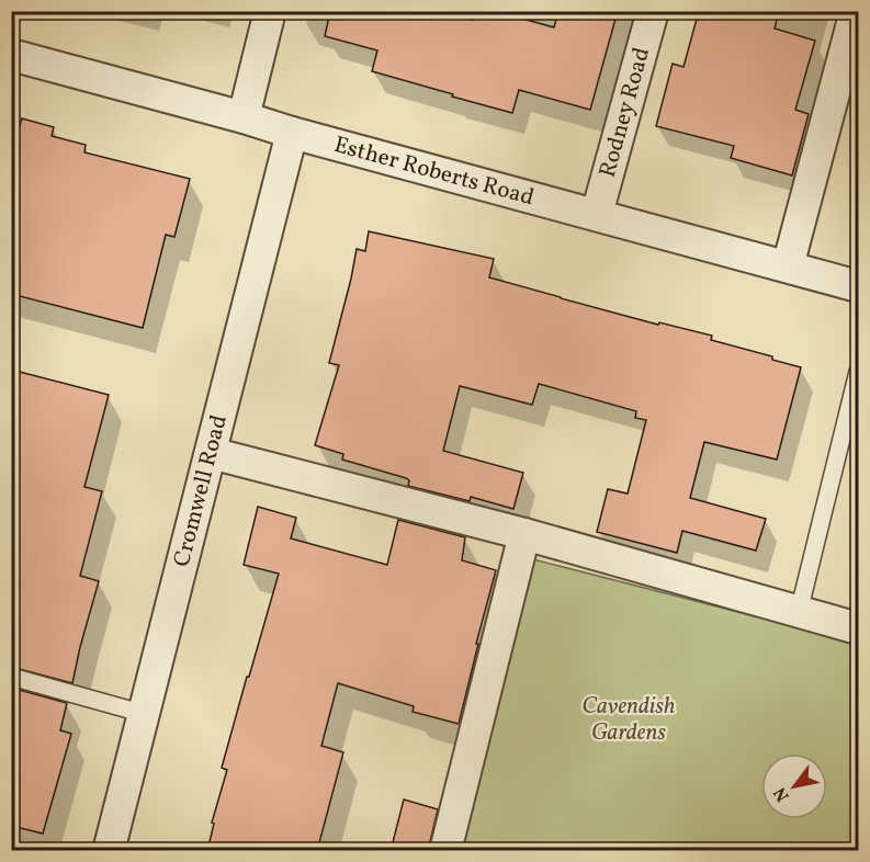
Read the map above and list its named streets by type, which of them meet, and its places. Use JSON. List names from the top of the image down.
{
  "streets": {
    "street": ["Rodney Road", "Esther Roberts Road", "Cromwell Road"]
  },
  "crossings": [
    ["Rodney Road", "Esther Roberts Road"],
    ["Esther Roberts Road", "Cromwell Road"]
  ],
  "parks": ["Cavendish Gardens"],
  "north": "bottom left"
}
